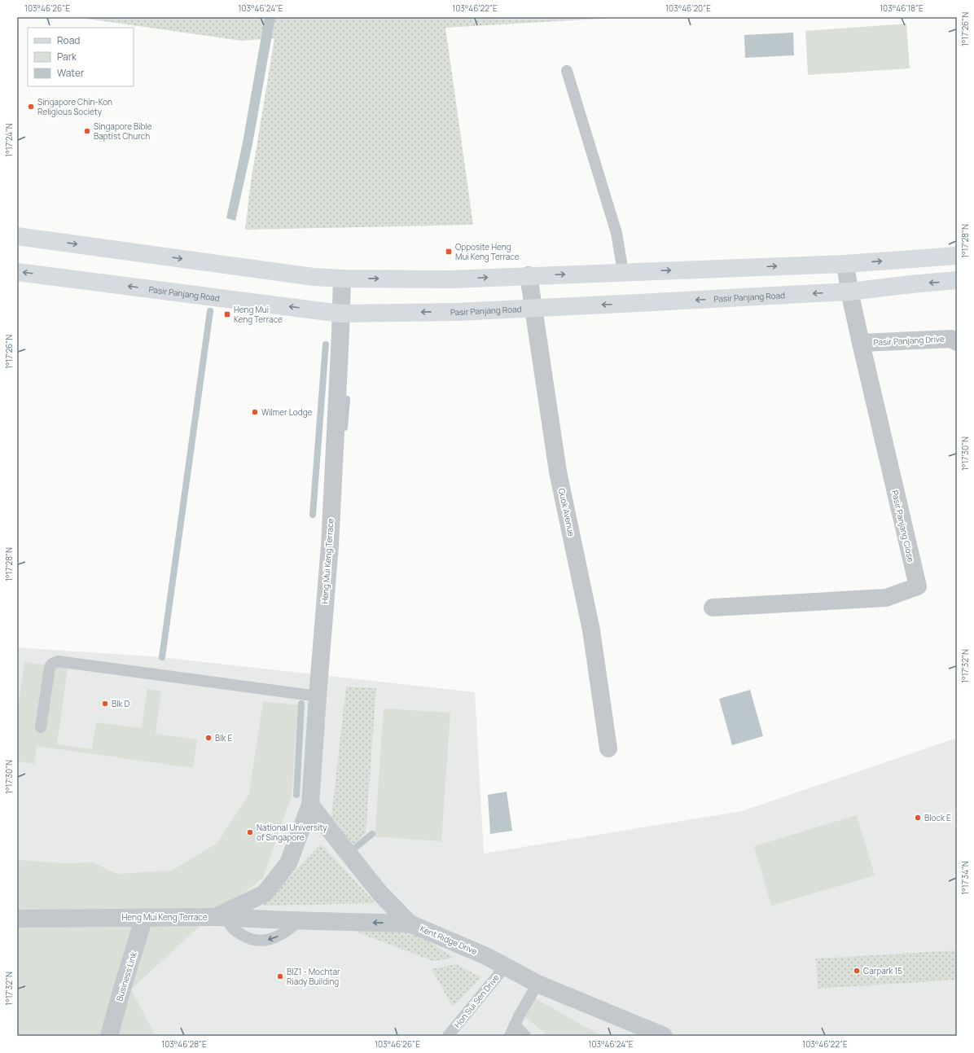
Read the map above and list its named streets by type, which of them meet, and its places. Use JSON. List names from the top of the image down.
{
  "streets": {
    "main road": ["Pasir Panjang Road"],
    "street": [
      "Pasir Panjang Drive",
      "Guok Avenue",
      "Pasir Panjang Close",
      "Heng Mui Keng Terrace",
      "Kent Ridge Drive",
      "Business Link"
    ],
    "lane": ["Hon Sui Sen Drive"]
  },
  "crossings": [
    ["Pasir Panjang Road", "Guok Avenue"],
    ["Pasir Panjang Road", "Pasir Panjang Close"],
    ["Pasir Panjang Road", "Heng Mui Keng Terrace"],
    ["Pasir Panjang Drive", "Pasir Panjang Close"],
    ["Heng Mui Keng Terrace", "Kent Ridge Drive"],
    ["Heng Mui Keng Terrace", "Business Link"],
    ["Kent Ridge Drive", "Hon Sui Sen Drive"]
  ],
  "one_way": ["Kent Ridge Drive"],
  "places": {
    "other": [
      "Singapore Chin-Kon Religious Society",
      "Singapore Bible Baptist Church",
      "Wilmer Lodge",
      "Blk D",
      "Blk E",
      "Block E",
      "National University of Singapore",
      "Carpark 15",
      "BIZ1 - Mochtar Riady Building"
    ],
    "transit": ["Opposite Heng Mui Keng Terrace", "Heng Mui Keng Terrace"]
  },
  "legend": ["Road", "Park", "Water"],
  "coordinates": [
    "103°46'26\"E",
    "103°46'24\"E",
    "103°46'22\"E",
    "103°46'20\"E",
    "103°46'18\"E",
    "1°17'26\"N",
    "1°17'24\"N",
    "1°17'28\"N",
    "1°17'30\"N",
    "1°17'32\"N",
    "1°17'34\"N",
    "103°46'28\"E"
  ]
}
